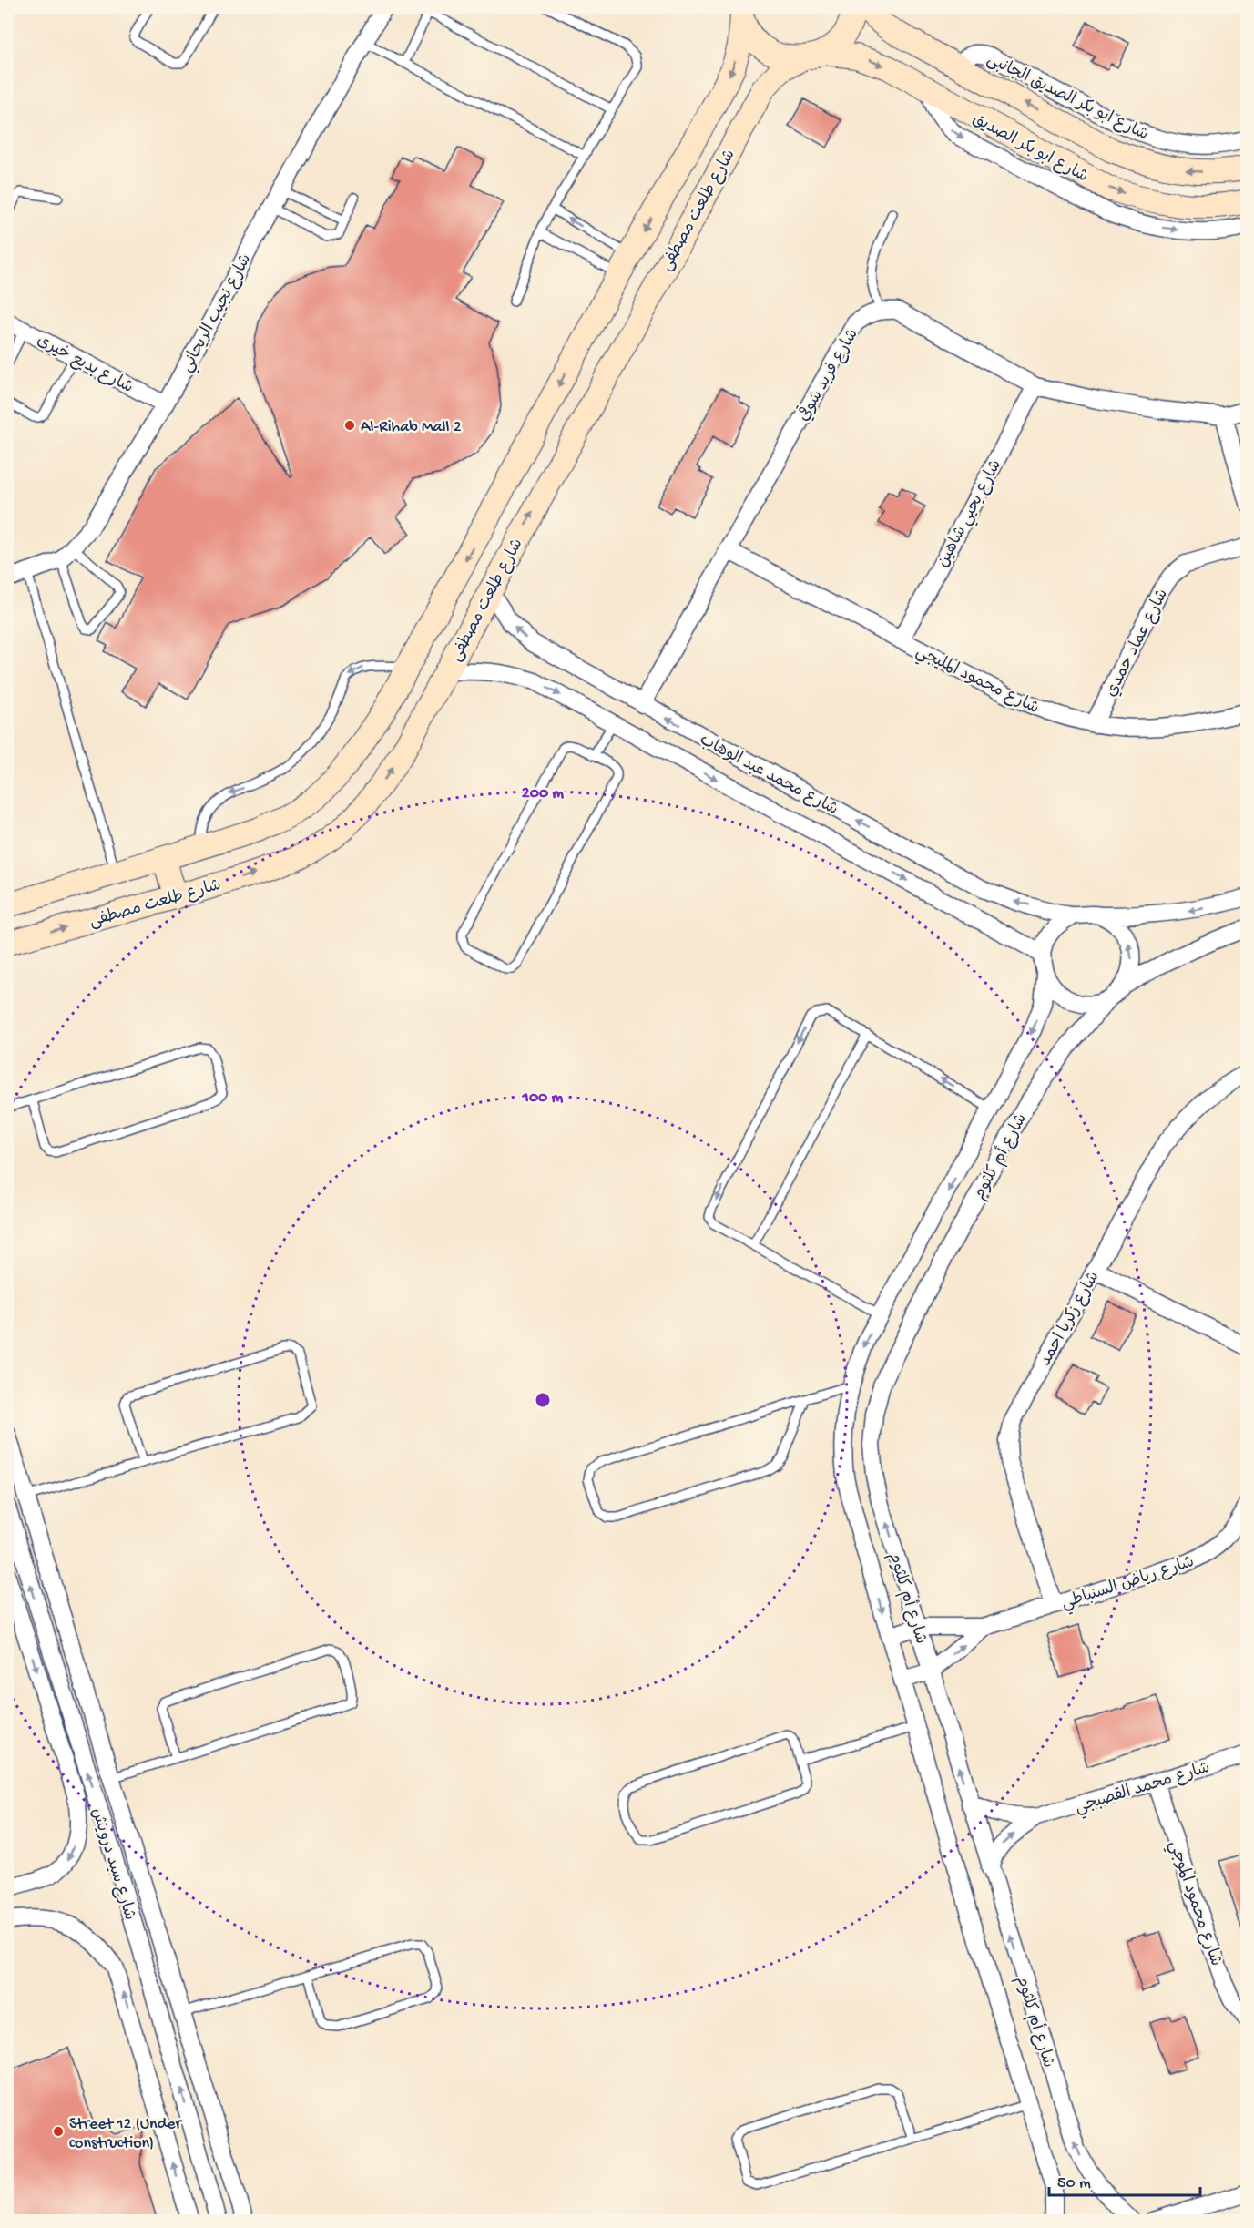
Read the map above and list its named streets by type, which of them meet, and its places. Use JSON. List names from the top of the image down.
{
  "streets": {
    "street": [
      "شارع ابو بكر الصديق الجانبى",
      "شارع ابو بكر الصديق",
      "شارع طلعت مصطفى",
      "شارع نجيب الريحاني",
      "شارع بديع خيرى",
      "شارع فريد شوقي",
      "شارع يحيي شاهين",
      "شارع عماد حمدي",
      "شارع محمود المليجي",
      "شارع محمد عبد الوهاب",
      "شارع أم كلثوم",
      "شارع زكريا احمد",
      "شارع رياض السنباطي",
      "شارع محمد القصبجي",
      "شارع سيد درويش",
      "شارع محمود الموجي"
    ]
  },
  "crossings": [
    ["شارع طلعت مصطفى", "شارع محمد عبد الوهاب"],
    ["شارع نجيب الريحاني", "شارع بديع خيرى"],
    ["شارع فريد شوقي", "شارع محمود المليجي"],
    ["شارع فريد شوقي", "شارع محمد عبد الوهاب"],
    ["شارع يحيي شاهين", "شارع محمود المليجي"],
    ["شارع عماد حمدي", "شارع محمود المليجي"],
    ["شارع محمد عبد الوهاب", "شارع أم كلثوم"],
    ["شارع أم كلثوم", "شارع رياض السنباطي"],
    ["شارع أم كلثوم", "شارع محمد القصبجي"],
    ["شارع زكريا احمد", "شارع رياض السنباطي"],
    ["شارع محمد القصبجي", "شارع محمود الموجي"]
  ],
  "places": ["Al-Rihab Mall 2", "Street 12 (Under construction)"],
  "scale_bar": "50 m",
  "rings": ["200 m", "100 m"]
}
